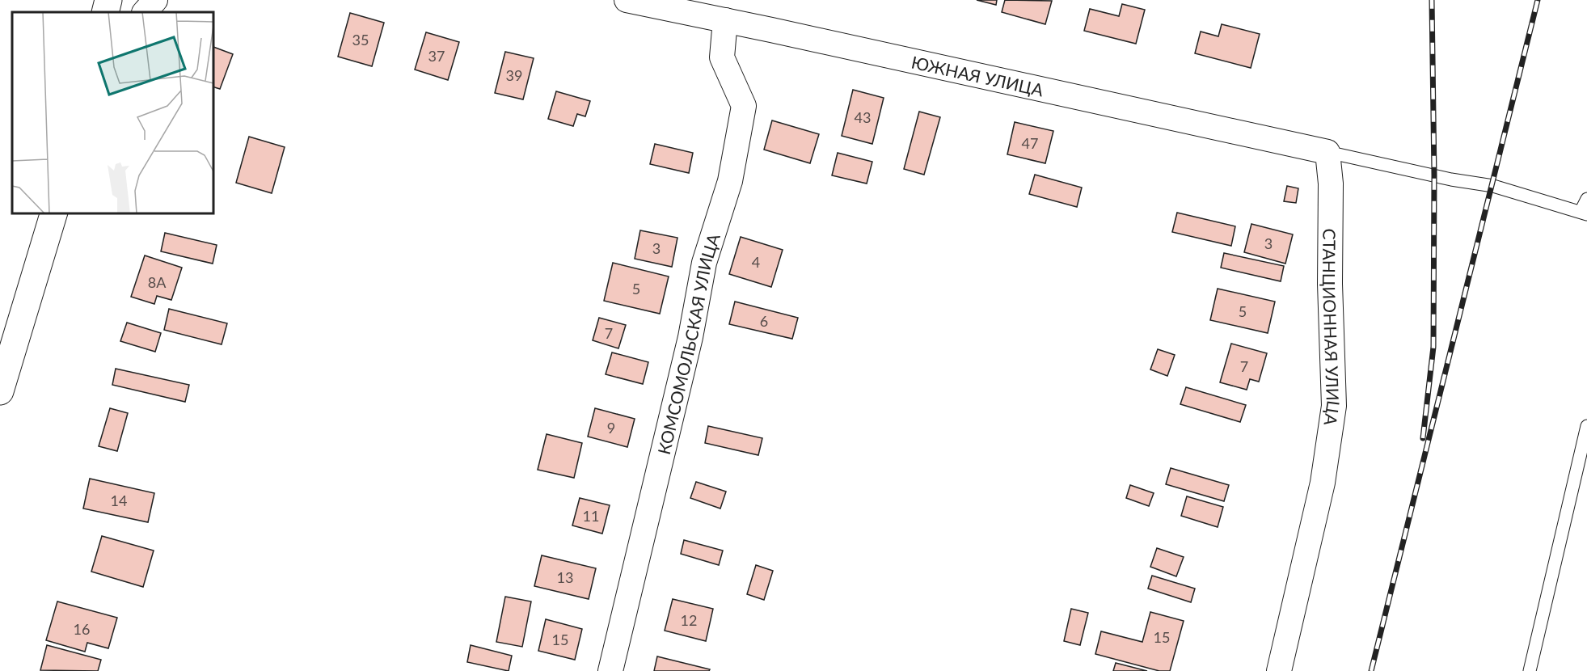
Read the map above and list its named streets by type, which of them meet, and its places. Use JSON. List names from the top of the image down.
{
  "streets": {
    "street": ["ЮЖНАЯ УЛИЦА", "СТАНЦИОННАЯ УЛИЦА", "КОМСОМОЛЬСКАЯ УЛИЦА"]
  },
  "crossings": [
    ["ЮЖНАЯ УЛИЦА", "СТАНЦИОННАЯ УЛИЦА"],
    ["ЮЖНАЯ УЛИЦА", "КОМСОМОЛЬСКАЯ УЛИЦА"]
  ],
  "house_numbers": [
    "35",
    "37",
    "39",
    "43",
    "47",
    "3",
    "3",
    "4",
    "8А",
    "5",
    "5",
    "6",
    "7",
    "7",
    "9",
    "14",
    "11",
    "13",
    "12",
    "16",
    "15",
    "15"
  ]
}
